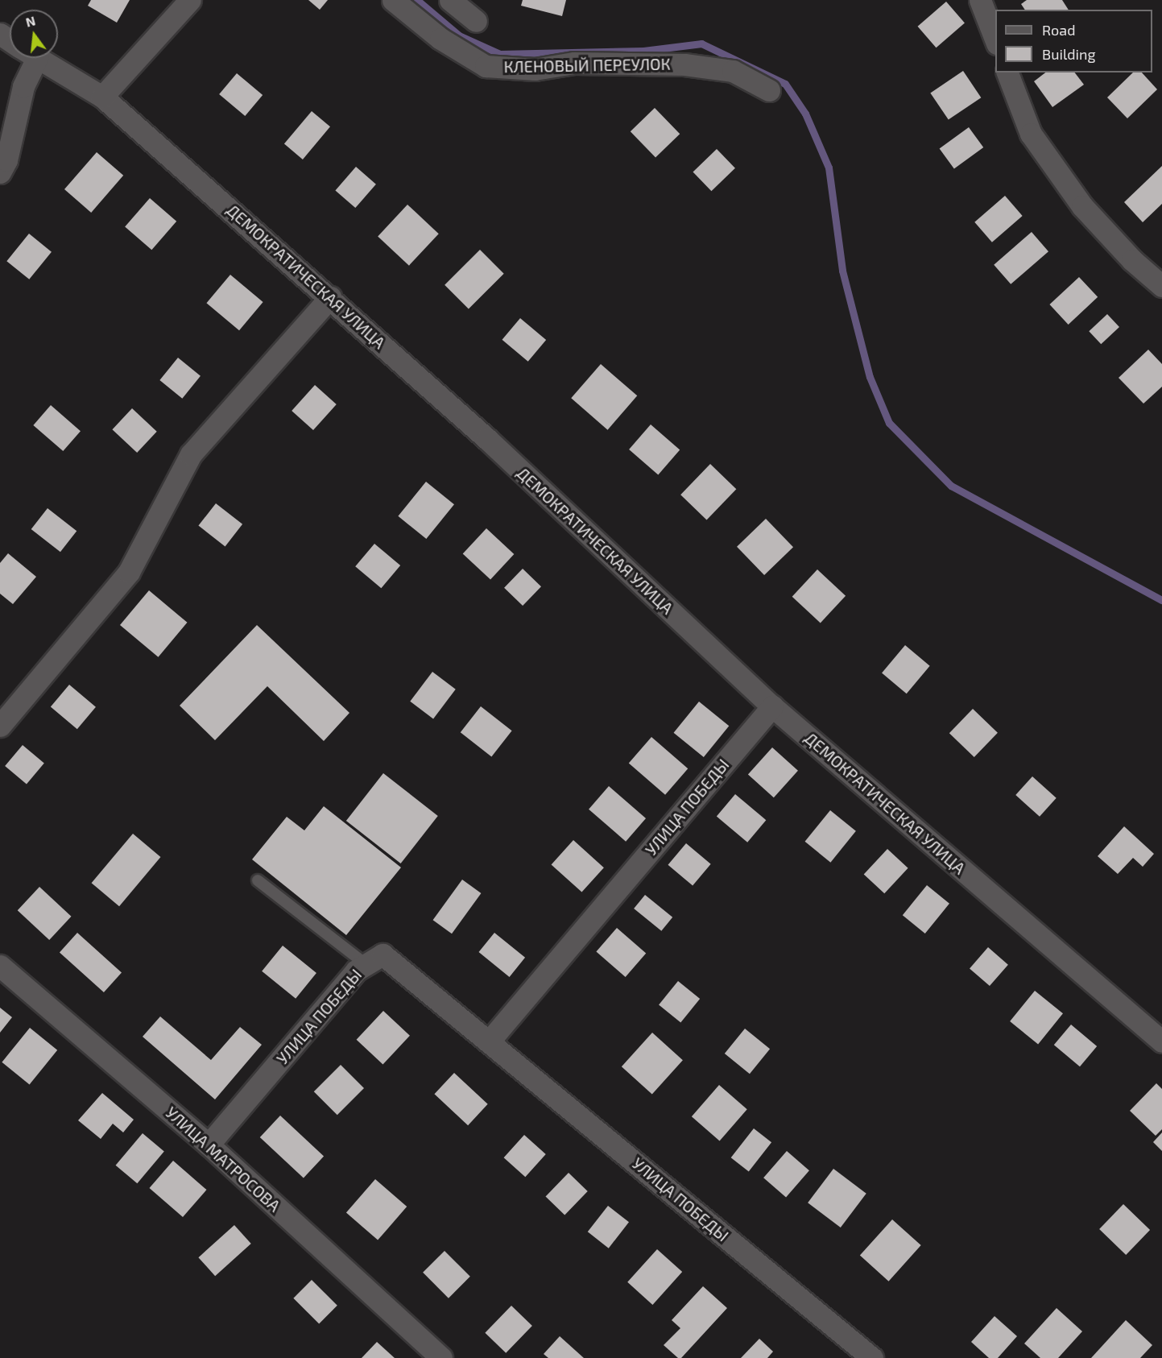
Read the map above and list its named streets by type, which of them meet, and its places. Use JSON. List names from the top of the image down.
{
  "streets": {
    "street": [
      "КЛЕНОВЫЙ ПЕРЕУЛОК",
      "ДЕМОКРАТИЧЕСКАЯ УЛИЦА",
      "УЛИЦА ПОБЕДЫ",
      "УЛИЦА МАТРОСОВА"
    ]
  },
  "crossings": [
    ["ДЕМОКРАТИЧЕСКАЯ УЛИЦА", "УЛИЦА ПОБЕДЫ"],
    ["УЛИЦА ПОБЕДЫ", "УЛИЦА МАТРОСОВА"]
  ],
  "legend": ["Road", "Building"],
  "north": "top"
}
